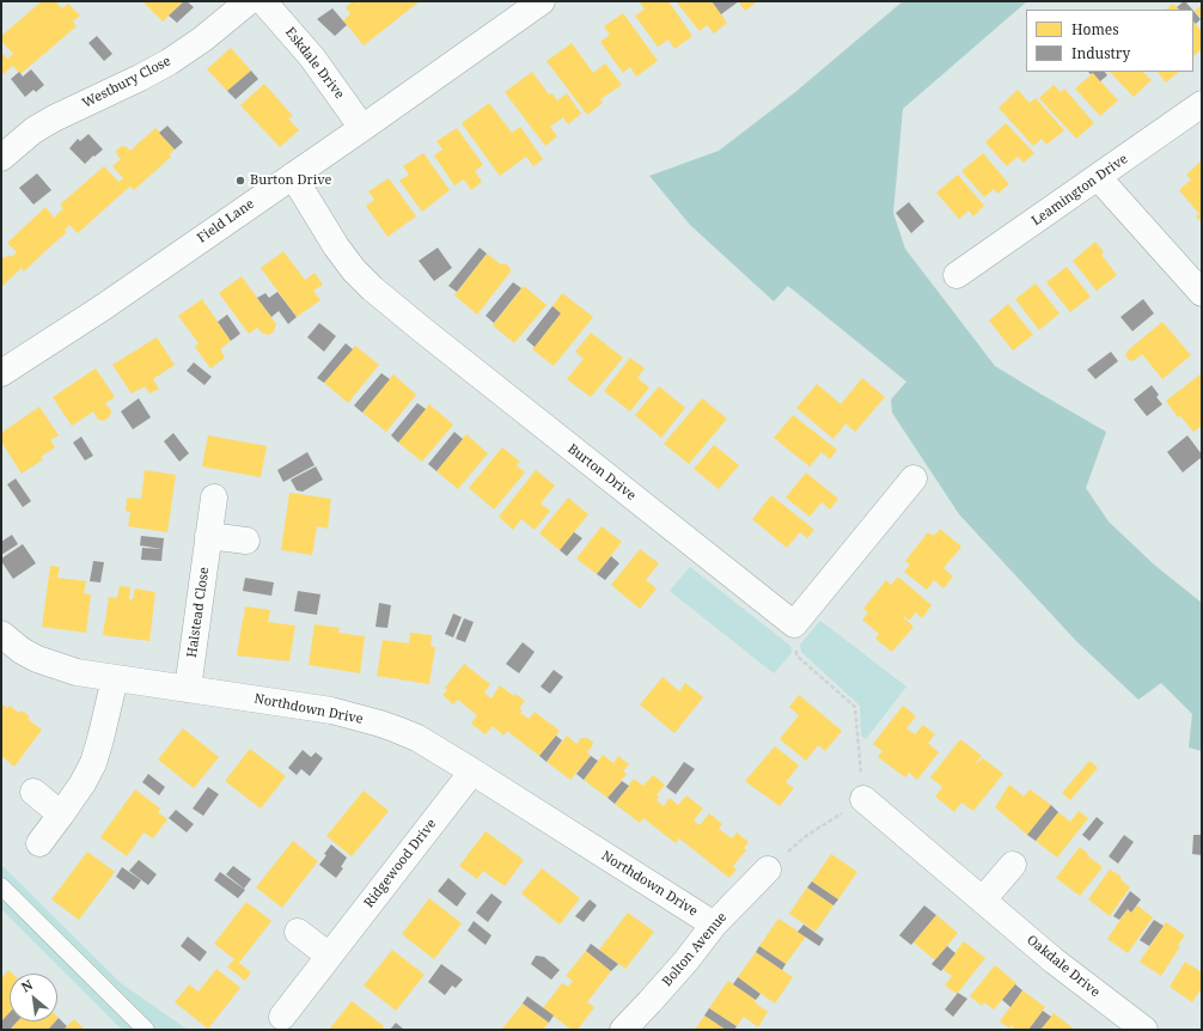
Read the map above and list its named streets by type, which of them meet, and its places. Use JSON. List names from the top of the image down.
{
  "streets": {
    "street": [
      "Eskdale Drive",
      "Westbury Close",
      "Leamington Drive",
      "Field Lane",
      "Burton Drive",
      "Halstead Close",
      "Northdown Drive",
      "Ridgewood Drive",
      "Bolton Avenue",
      "Oakdale Drive"
    ]
  },
  "crossings": [
    ["Eskdale Drive", "Field Lane"],
    ["Field Lane", "Burton Drive"],
    ["Halstead Close", "Northdown Drive"],
    ["Northdown Drive", "Ridgewood Drive"],
    ["Northdown Drive", "Bolton Avenue"]
  ],
  "places": ["Burton Drive"],
  "legend": ["Homes", "Industry"],
  "north": "top left"
}
